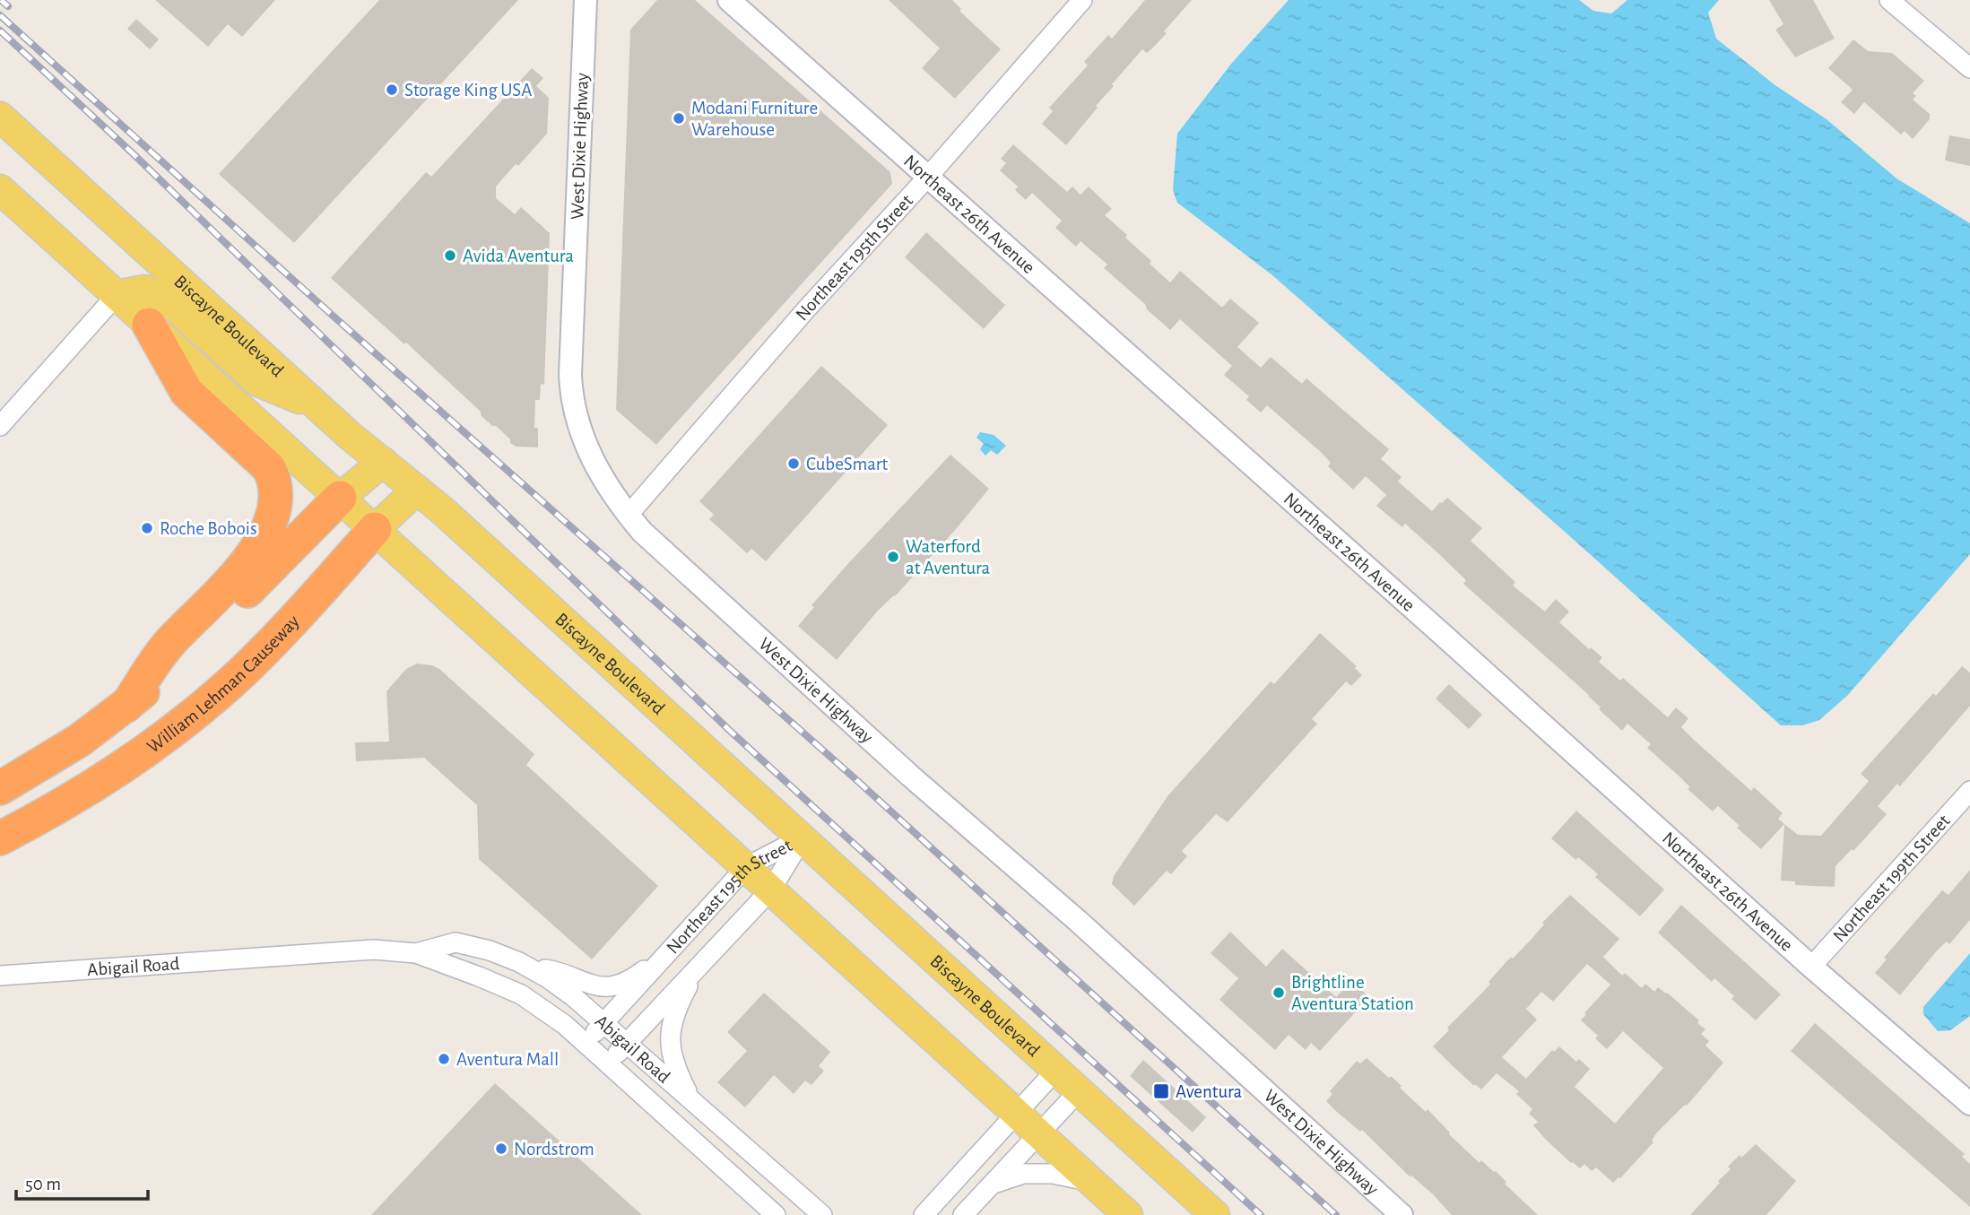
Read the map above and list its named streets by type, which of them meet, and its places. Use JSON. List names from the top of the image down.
{
  "streets": {
    "highway": ["William Lehman Causeway"],
    "main road": ["Biscayne Boulevard"],
    "street": [
      "West Dixie Highway",
      "Northeast 26th Avenue",
      "Northeast 195th Street",
      "Northeast 199th Street",
      "Abigail Road"
    ]
  },
  "crossings": [
    ["West Dixie Highway", "Northeast 195th Street"],
    ["Northeast 26th Avenue", "Northeast 195th Street"],
    ["Northeast 26th Avenue", "Northeast 199th Street"],
    ["Northeast 195th Street", "Biscayne Boulevard"],
    ["Northeast 195th Street", "Abigail Road"],
    ["Biscayne Boulevard", "William Lehman Causeway"]
  ],
  "places": {
    "other": [
      "Storage King USA",
      "Modani Furniture Warehouse",
      "Avida Aventura",
      "CubeSmart",
      "Roche Bobois",
      "Waterford at Aventura",
      "Brightline Aventura Station",
      "Aventura Mall",
      "Nordstrom"
    ],
    "transit": ["Aventura"]
  },
  "scale_bar": "50 m"
}
